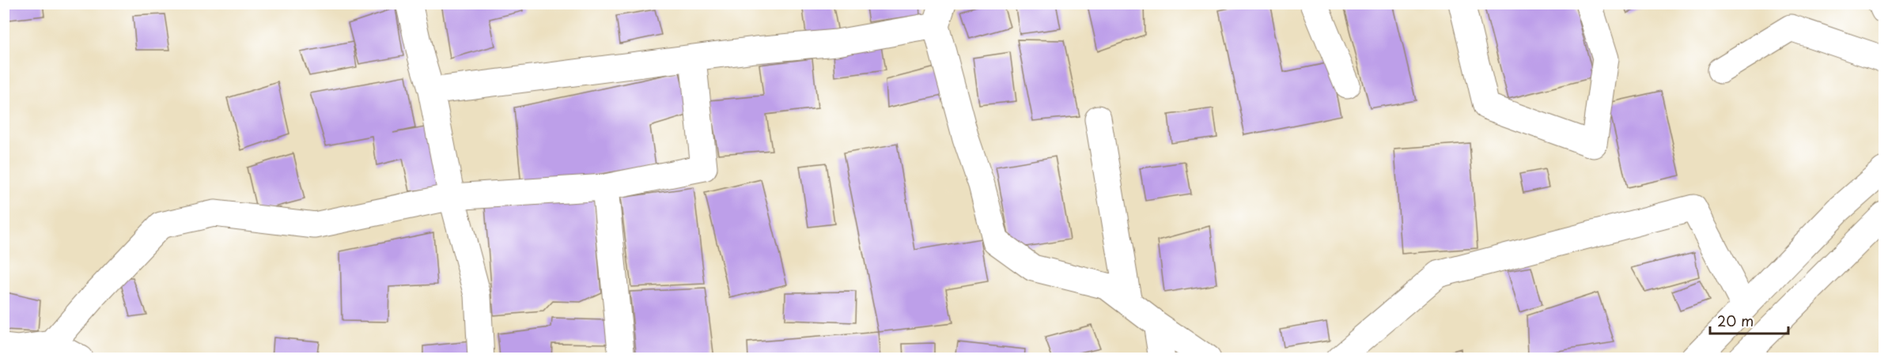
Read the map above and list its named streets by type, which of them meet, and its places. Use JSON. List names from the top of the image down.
{
  "scale_bar": "20 m"
}
